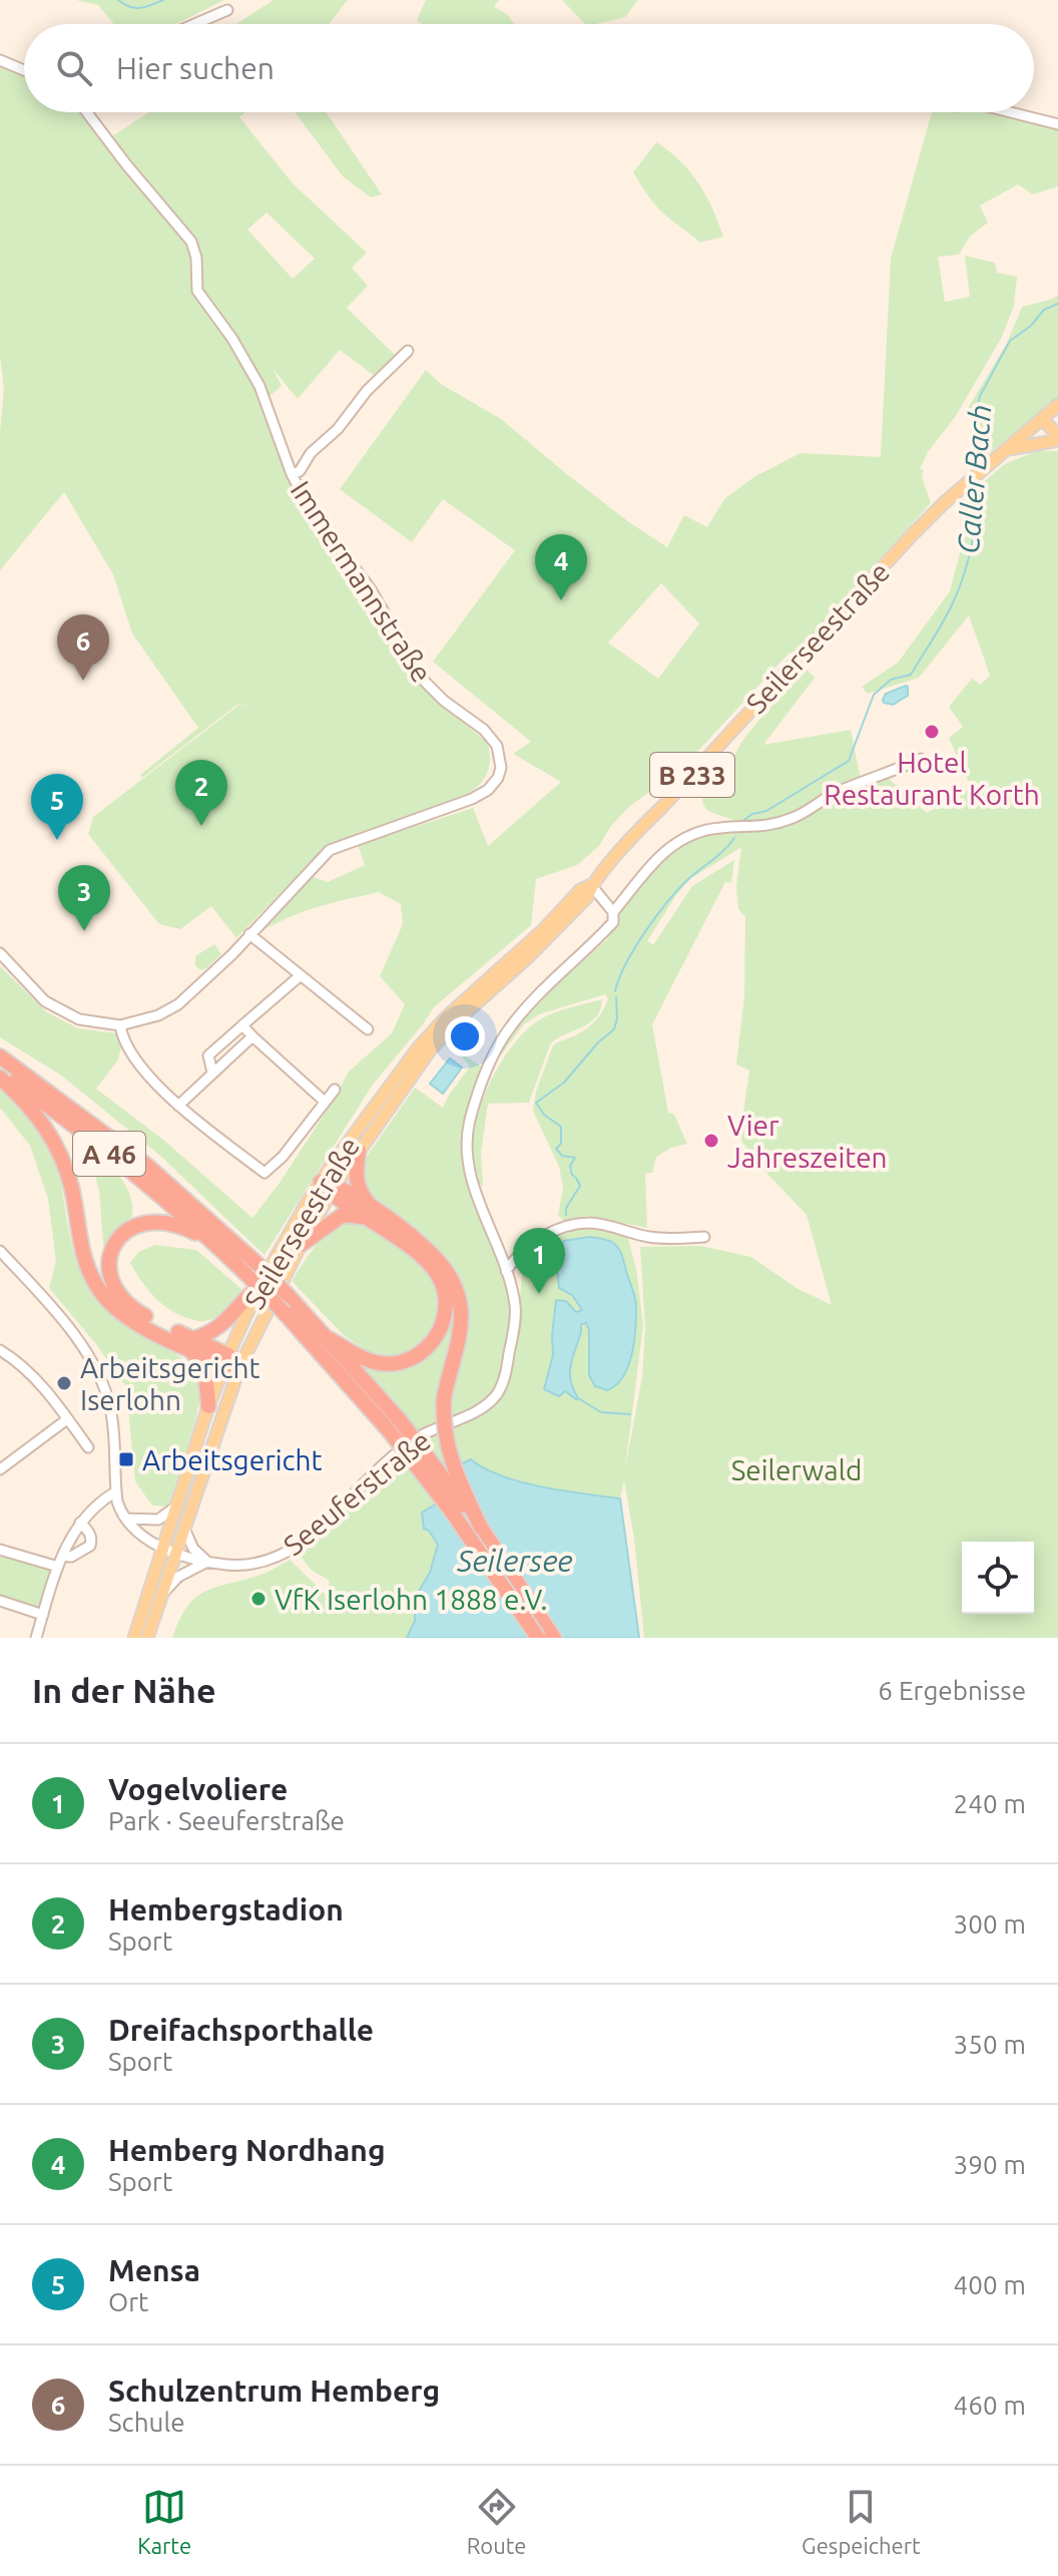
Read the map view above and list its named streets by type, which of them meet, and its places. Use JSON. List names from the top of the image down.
{
  "streets": {
    "highway": ["A 46"],
    "main road": ["Seilerseestraße", "B 233"],
    "street": ["Immermannstraße", "Seeuferstraße"]
  },
  "crossings": [
    ["Seilerseestraße", "A 46"],
    ["Seilerseestraße", "Seeuferstraße"]
  ],
  "water": ["Caller Bach", "Seilersee"],
  "parks": ["Seilerwald"],
  "places": {
    "other": [
      "Hotel Restaurant Korth",
      "Vier Jahreszeiten",
      "Arbeitsgericht Iserlohn",
      "VfK Iserlohn 1888 e.V."
    ],
    "transit": ["Arbeitsgericht"]
  },
  "page": {
    "search": "Hier suchen",
    "pins": [
      "4",
      "6",
      "2",
      "5",
      "3",
      "1"
    ],
    "heading": ["In der Nähe", "6 Ergebnisse"],
    "list": [
      {
        "mark": "1",
        "name": "Vogelvoliere",
        "note": "Park · Seeuferstraße",
        "value": "240 m"
      },
      {
        "mark": "2",
        "name": "Hembergstadion",
        "note": "Sport",
        "value": "300 m"
      },
      {
        "mark": "3",
        "name": "Dreifachsporthalle",
        "note": "Sport",
        "value": "350 m"
      },
      {
        "mark": "4",
        "name": "Hemberg Nordhang",
        "note": "Sport",
        "value": "390 m"
      },
      {
        "mark": "5",
        "name": "Mensa",
        "note": "Ort",
        "value": "400 m"
      },
      {
        "mark": "6",
        "name": "Schulzentrum Hemberg",
        "note": "Schule",
        "value": "460 m"
      }
    ],
    "nav": ["Karte", "Route", "Gespeichert"]
  }
}
